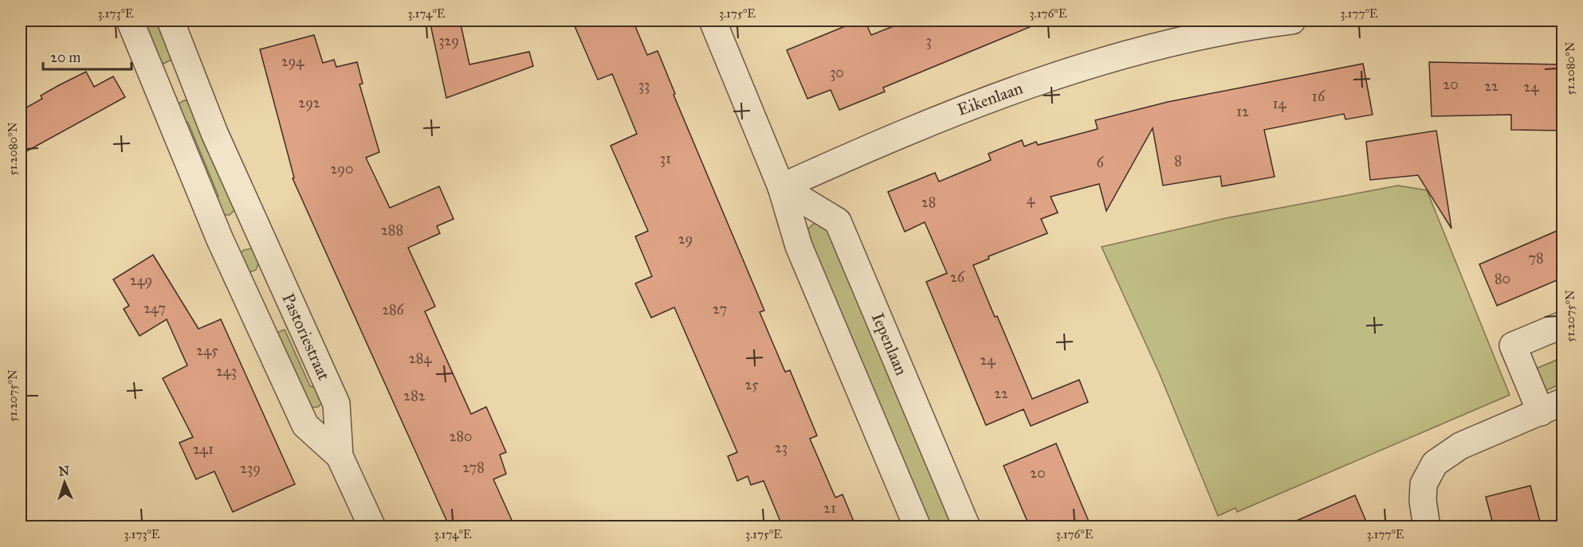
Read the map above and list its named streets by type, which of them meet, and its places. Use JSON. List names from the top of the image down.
{
  "streets": {
    "street": ["Eikenlaan", "Pastoriestraat", "Iepenlaan"]
  },
  "crossings": [
    ["Eikenlaan", "Iepenlaan"]
  ],
  "house_numbers": [
    "329",
    "3",
    "294",
    "30",
    "20",
    "33",
    "22",
    "24",
    "16",
    "292",
    "14",
    "12",
    "31",
    "8",
    "6",
    "290",
    "4",
    "28",
    "288",
    "29",
    "78",
    "26",
    "80",
    "249",
    "247",
    "27",
    "286",
    "245",
    "284",
    "24",
    "243",
    "25",
    "22",
    "282",
    "280",
    "23",
    "241",
    "278",
    "239",
    "20",
    "21"
  ],
  "scale_bar": "20 m",
  "north": "top",
  "coordinates": [
    "3.173°E",
    "3.174°E",
    "3.175°E",
    "3.176°E",
    "3.177°E",
    "51.2080°N",
    "51.2075°N"
  ]
}
